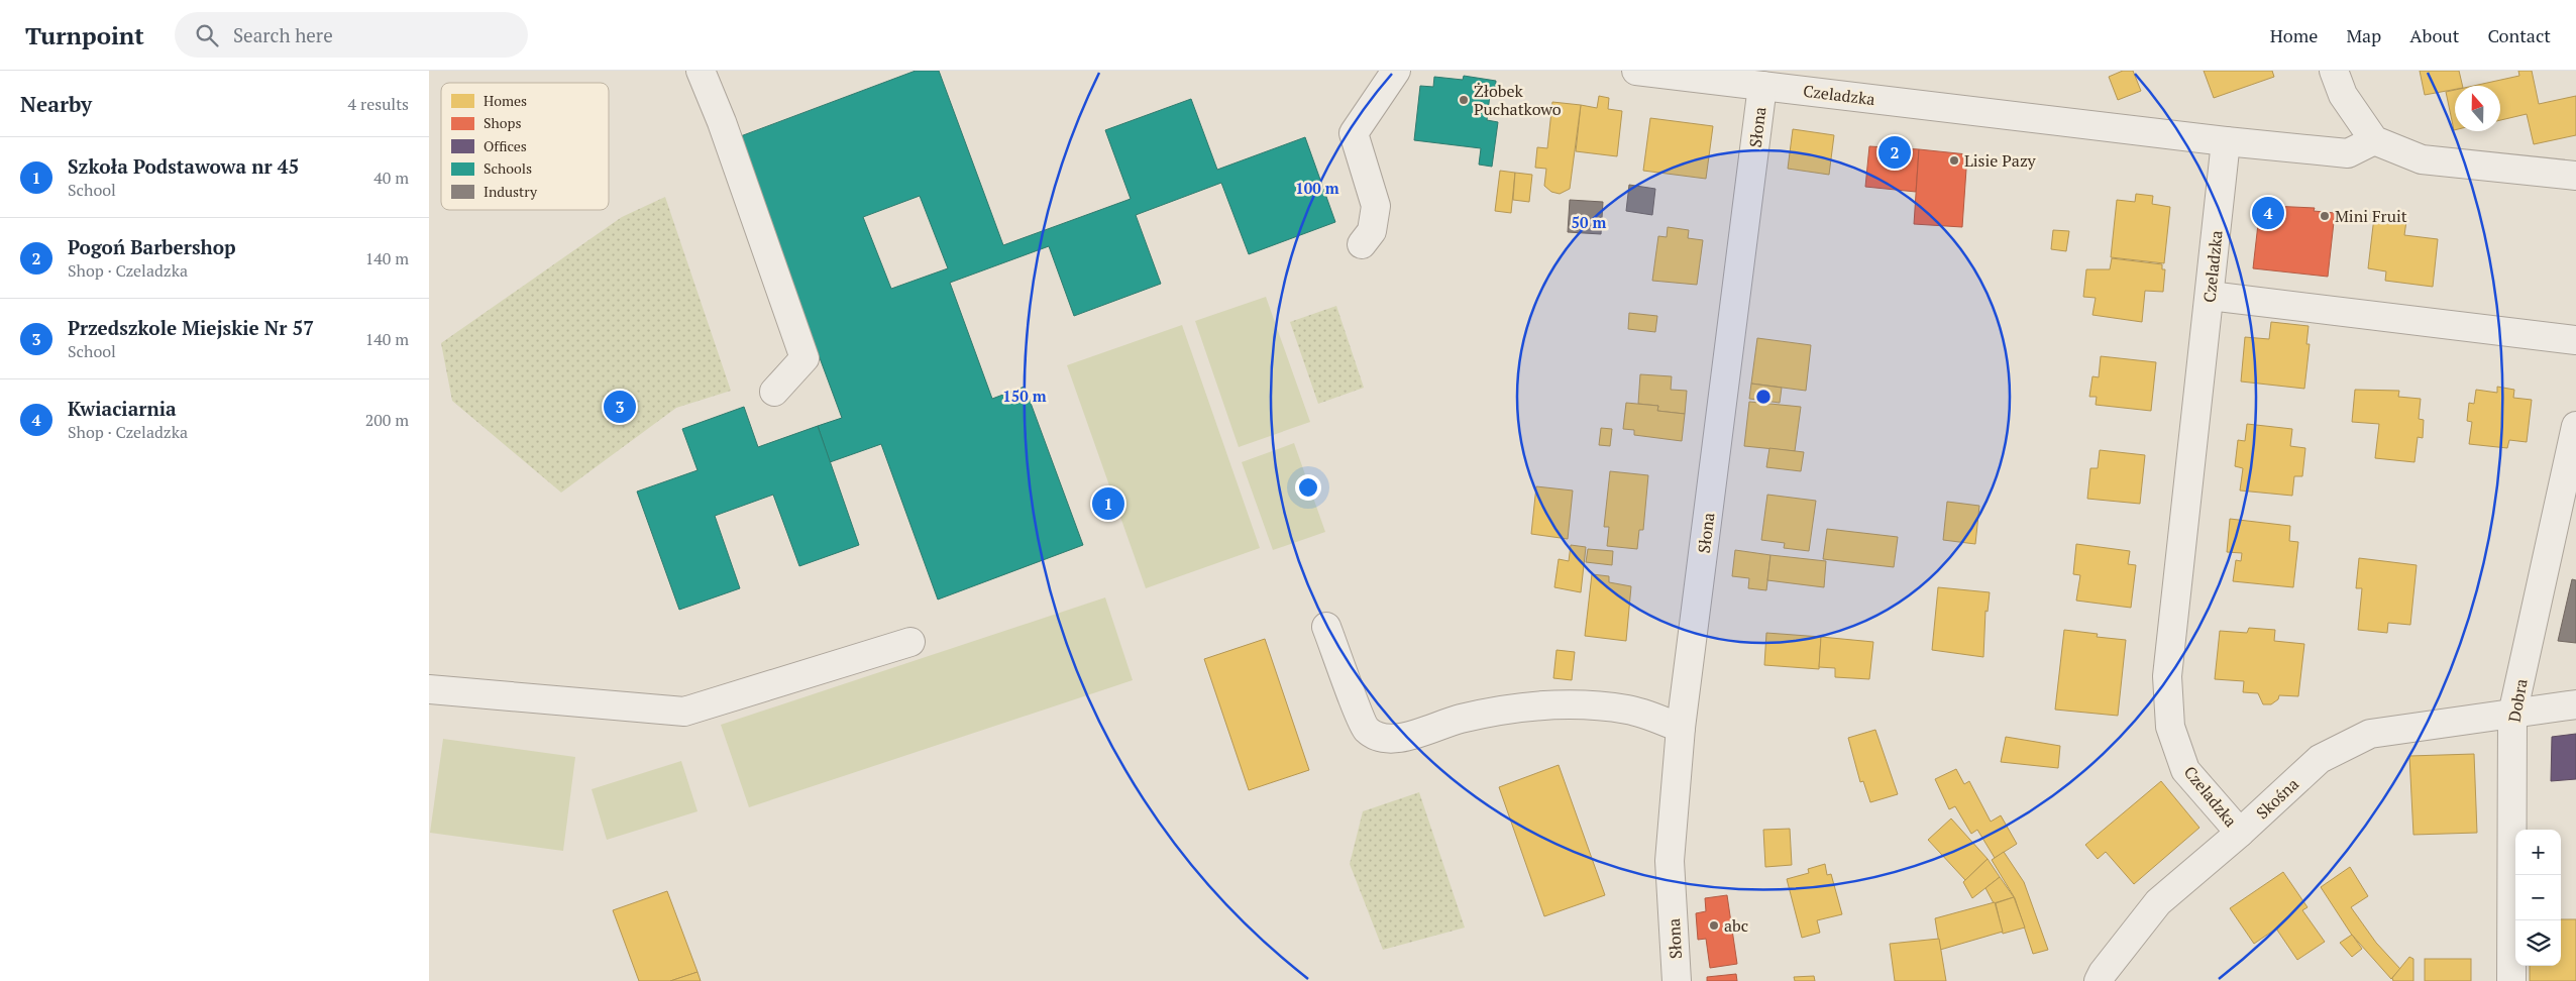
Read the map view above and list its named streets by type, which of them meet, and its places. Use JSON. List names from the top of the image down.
{
  "streets": {
    "street": [
      "Czeladzka",
      "Słona",
      "Dobra",
      "Skośna"
    ]
  },
  "crossings": [
    ["Czeladzka", "Słona"],
    ["Czeladzka", "Skośna"],
    ["Dobra", "Skośna"]
  ],
  "places": [
    "Żłobek Puchatkowo",
    "Lisie Pazy",
    "Mini Fruit",
    "abc"
  ],
  "legend": [
    "Homes",
    "Shops",
    "Offices",
    "Schools",
    "Industry"
  ],
  "north": "top",
  "page": {
    "header": "Turnpoint",
    "search": "Search here",
    "nav": [
      "Home",
      "Map",
      "About",
      "Contact"
    ],
    "heading": ["Nearby", "4 results"],
    "pins": [
      "2",
      "4",
      "3",
      "1"
    ],
    "list": [
      {
        "mark": "1",
        "name": "Szkoła Podstawowa nr 45",
        "note": "School",
        "value": "40 m"
      },
      {
        "mark": "2",
        "name": "Pogoń Barbershop",
        "note": "Shop · Czeladzka",
        "value": "140 m"
      },
      {
        "mark": "3",
        "name": "Przedszkole Miejskie Nr 57",
        "note": "School",
        "value": "140 m"
      },
      {
        "mark": "4",
        "name": "Kwiaciarnia",
        "note": "Shop · Czeladzka",
        "value": "200 m"
      }
    ],
    "map_buttons": ["+", "−"]
  },
  "rings": ["100 m", "50 m", "150 m"]
}
